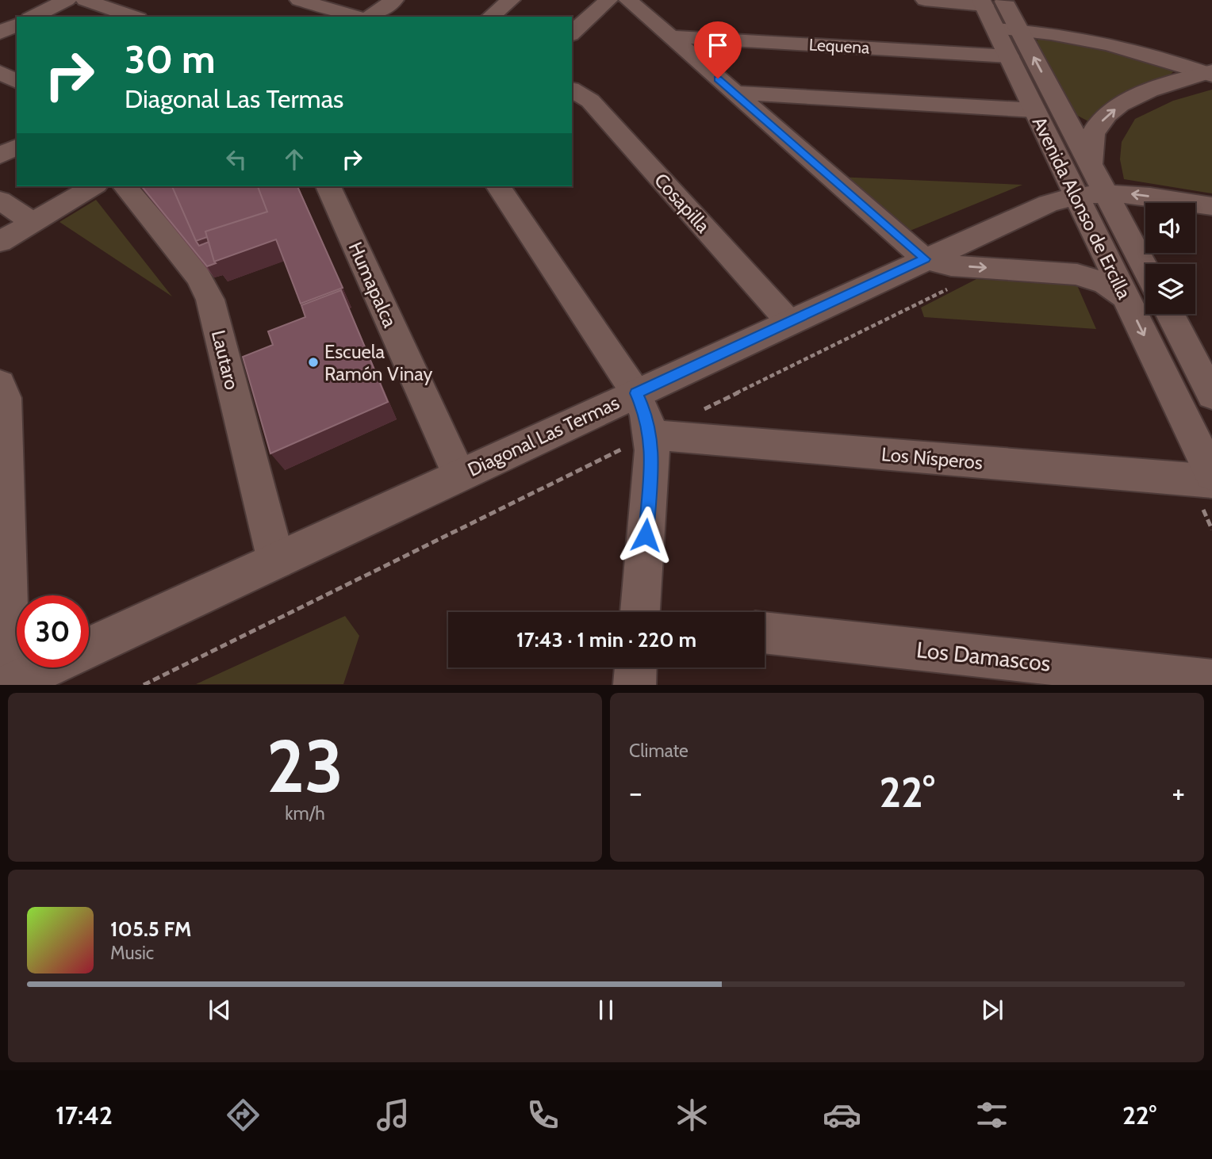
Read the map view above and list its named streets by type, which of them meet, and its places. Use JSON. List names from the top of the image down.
{
  "streets": {
    "street": [
      "Lequena",
      "Cosapilla",
      "Avenida Alonso de Ercilla",
      "Humapalca",
      "Lautaro",
      "Diagonal Las Termas",
      "Los Nísperos",
      "Los Damascos"
    ]
  },
  "crossings": [
    ["Lequena", "Avenida Alonso de Ercilla"],
    ["Cosapilla", "Diagonal Las Termas"],
    ["Avenida Alonso de Ercilla", "Diagonal Las Termas"],
    ["Humapalca", "Diagonal Las Termas"],
    ["Lautaro", "Diagonal Las Termas"]
  ],
  "places": ["Escuela Ramón Vinay"],
  "page": {
    "turn": ["30 m", "Diagonal Las Termas"],
    "limit": "30",
    "trip": "17:43 · 1 min · 220 m",
    "tile": [
      ["23", "km/h"],
      "Climate"
    ],
    "heat": ["−", "22°", "+"],
    "song": ["105.5 FM", "Music"],
    "tabs": ["17:42", "22°"]
  }
}
